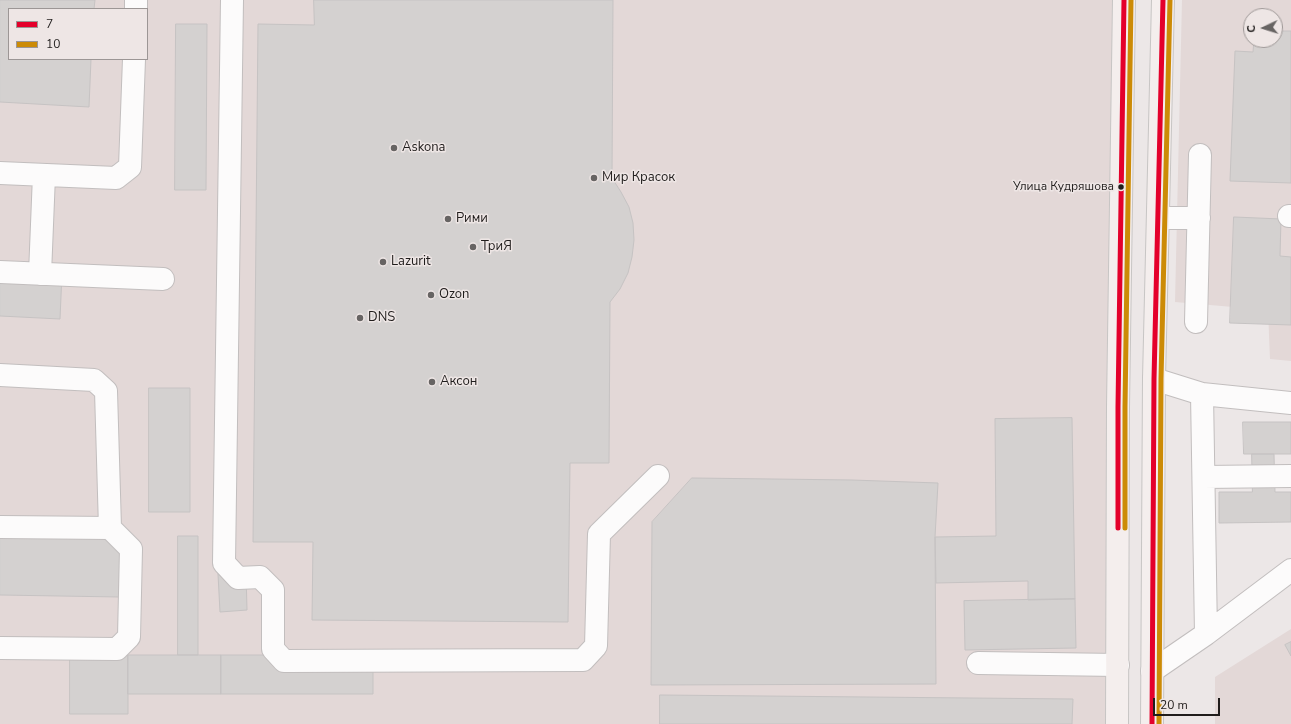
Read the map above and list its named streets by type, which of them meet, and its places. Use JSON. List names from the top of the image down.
{
  "places": [
    "Askona",
    "Мир Красок",
    "Улица Кудряшова",
    "Рими",
    "ТриЯ",
    "Lazurit",
    "Ozon",
    "DNS",
    "Аксон"
  ],
  "lines": ["transit line 7", "transit line 10"],
  "legend": ["7", "10"],
  "scale_bar": "20 m",
  "north": "left"
}
